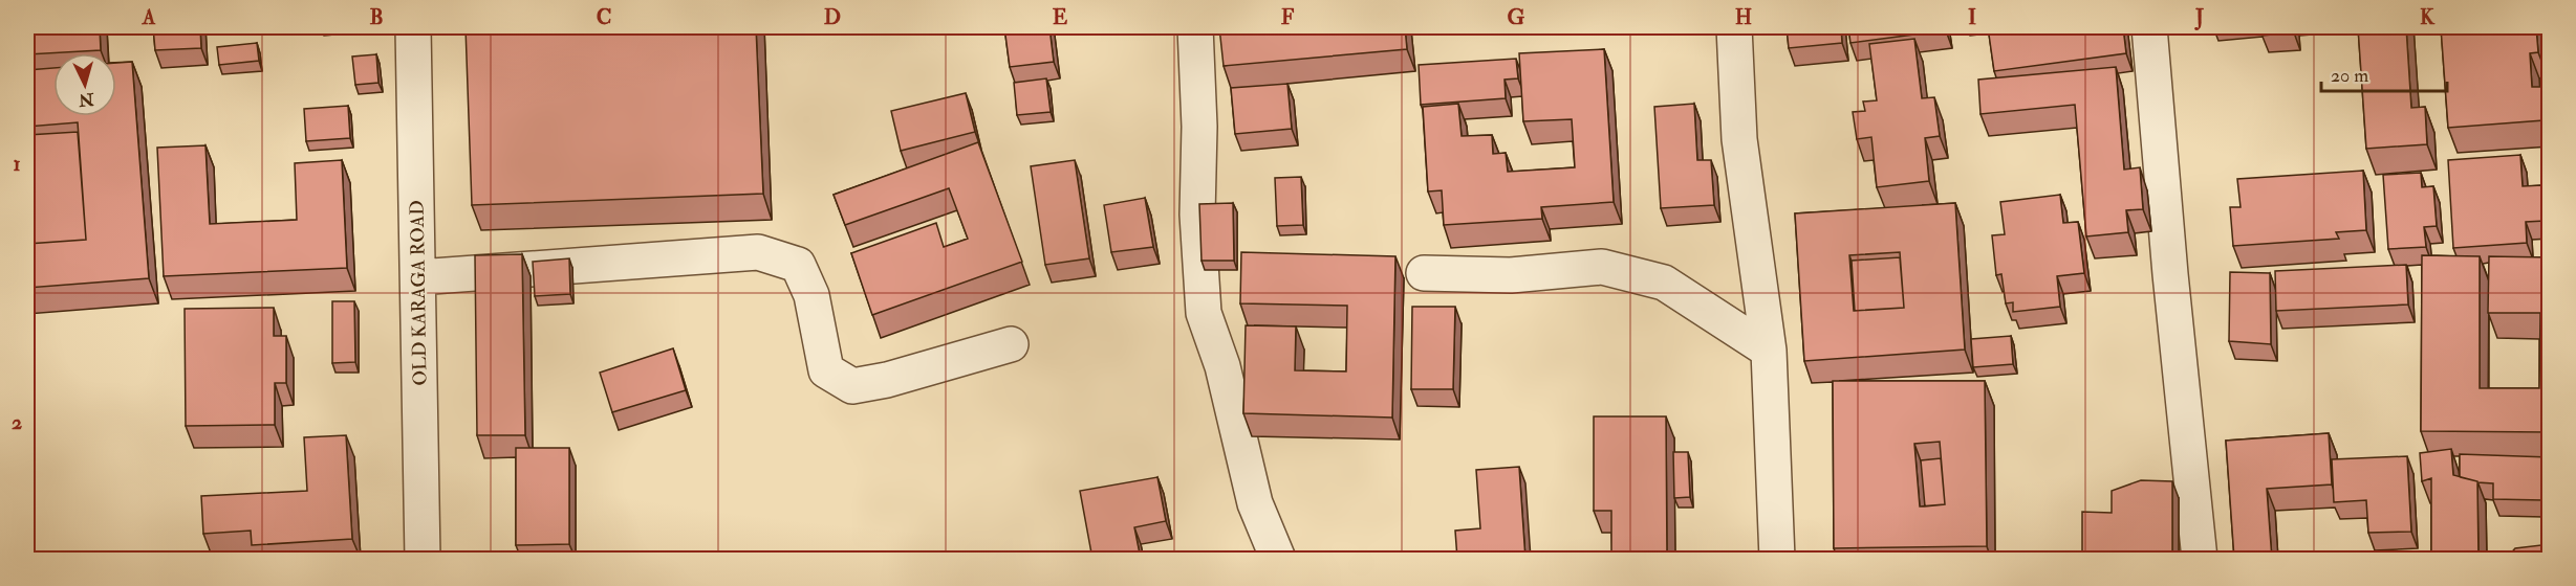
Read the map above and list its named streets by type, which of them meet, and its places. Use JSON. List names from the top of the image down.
{
  "streets": {
    "street": ["OLD KARAGA ROAD"]
  },
  "scale_bar": "20 m",
  "north": "bottom",
  "grid": {
    "columns": [
      "A",
      "B",
      "C",
      "D",
      "E",
      "F",
      "G",
      "H",
      "I",
      "J",
      "K"
    ],
    "rows": ["1", "2"]
  }
}
